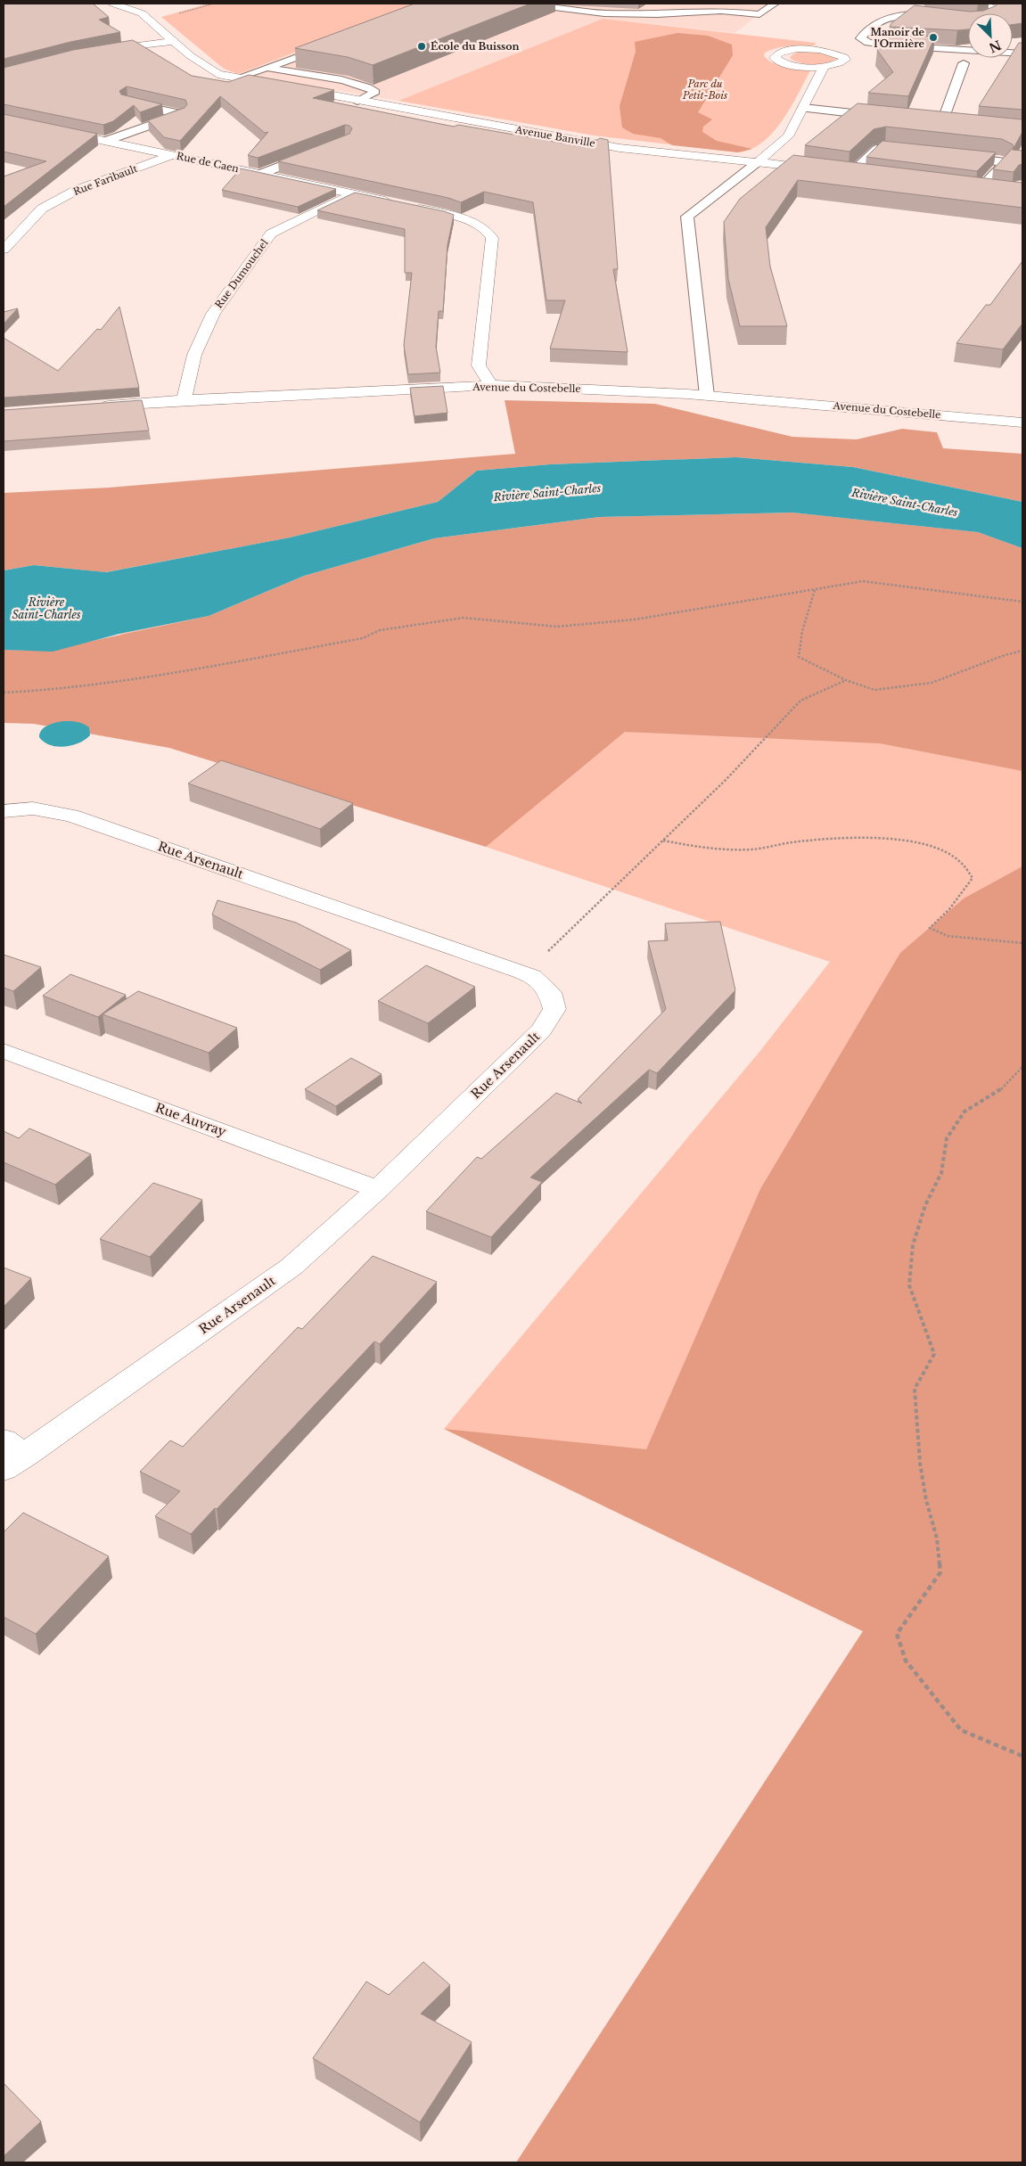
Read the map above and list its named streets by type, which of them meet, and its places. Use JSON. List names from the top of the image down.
{
  "streets": {
    "street": [
      "Avenue Banville",
      "Rue de Caen",
      "Rue Faribault",
      "Rue Dumouchel",
      "Avenue du Costebelle",
      "Rue Arsenault",
      "Rue Auvray"
    ]
  },
  "crossings": [
    ["Rue de Caen", "Rue Faribault"],
    ["Rue de Caen", "Rue Dumouchel"],
    ["Rue de Caen", "Avenue du Costebelle"],
    ["Rue Dumouchel", "Avenue du Costebelle"],
    ["Rue Arsenault", "Rue Auvray"]
  ],
  "water": ["Rivière Saint-Charles"],
  "parks": ["Parc du Petit-Bois"],
  "places": ["Manoir de l'Ormière", "École du Buisson"],
  "north": "bottom right"
}
